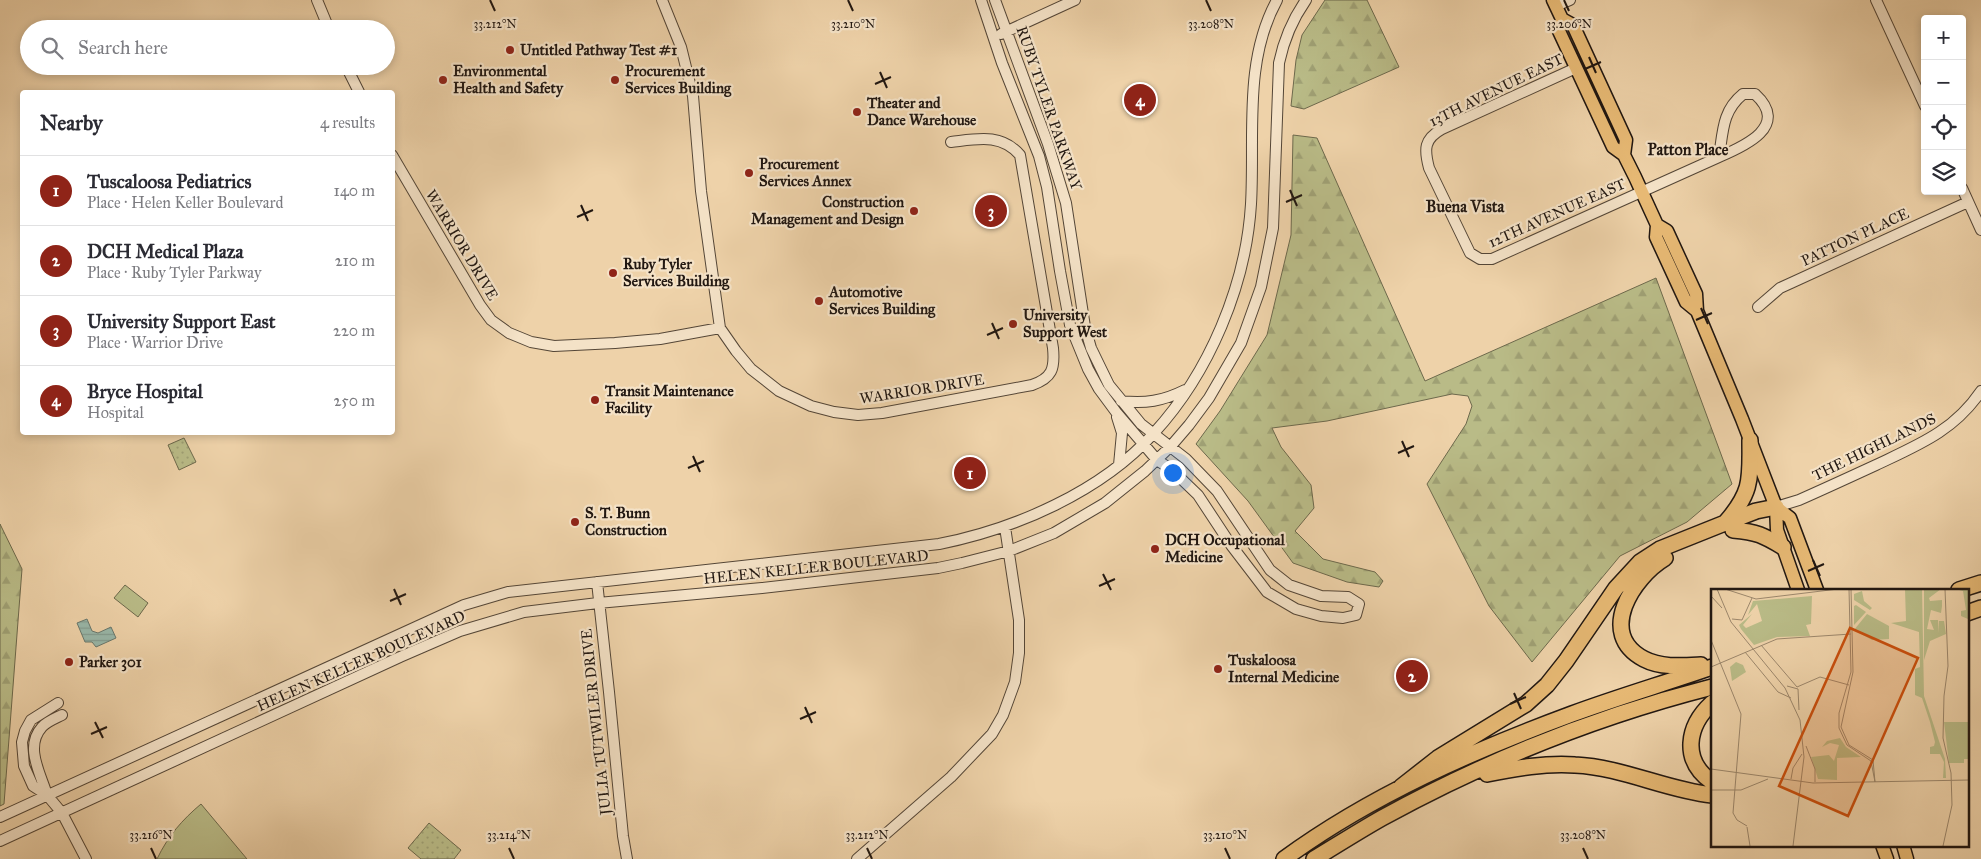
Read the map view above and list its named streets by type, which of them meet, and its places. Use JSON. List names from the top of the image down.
{
  "streets": {
    "street": [
      "13TH AVENUE EAST",
      "RUBY TYLER PARKWAY",
      "12TH AVENUE EAST",
      "PATTON PLACE",
      "WARRIOR DRIVE",
      "THE HIGHLANDS",
      "HELEN KELLER BOULEVARD",
      "JULIA TUTWILER DRIVE"
    ]
  },
  "crossings": [
    ["13TH AVENUE EAST", "12TH AVENUE EAST"],
    ["RUBY TYLER PARKWAY", "HELEN KELLER BOULEVARD"],
    ["HELEN KELLER BOULEVARD", "JULIA TUTWILER DRIVE"]
  ],
  "districts": ["Patton Place", "Buena Vista"],
  "places": [
    "Untitled Pathway Test #1",
    "Environmental Health and Safety",
    "Procurement Services Building",
    "Theater and Dance Warehouse",
    "Procurement Services Annex",
    "Construction Management and Design",
    "Ruby Tyler Services Building",
    "Automotive Services Building",
    "University Support West",
    "Transit Maintenance Facility",
    "S. T. Bunn Construction",
    "DCH Occupational Medicine",
    "Parker 301",
    "Tuskaloosa Internal Medicine"
  ],
  "page": {
    "map_buttons": ["+", "−"],
    "search": "Search here",
    "pins": [
      "4",
      "3",
      "1",
      "2"
    ],
    "heading": ["Nearby", "4 results"],
    "list": [
      {
        "mark": "1",
        "name": "Tuscaloosa Pediatrics",
        "note": "Place · Helen Keller Boulevard",
        "value": "140 m"
      },
      {
        "mark": "2",
        "name": "DCH Medical Plaza",
        "note": "Place · Ruby Tyler Parkway",
        "value": "210 m"
      },
      {
        "mark": "3",
        "name": "University Support East",
        "note": "Place · Warrior Drive",
        "value": "220 m"
      },
      {
        "mark": "4",
        "name": "Bryce Hospital",
        "note": "Hospital",
        "value": "250 m"
      }
    ]
  },
  "coordinates": [
    "33.212°N",
    "33.210°N",
    "33.208°N",
    "33.206°N",
    "33.216°N",
    "33.214°N"
  ]
}
